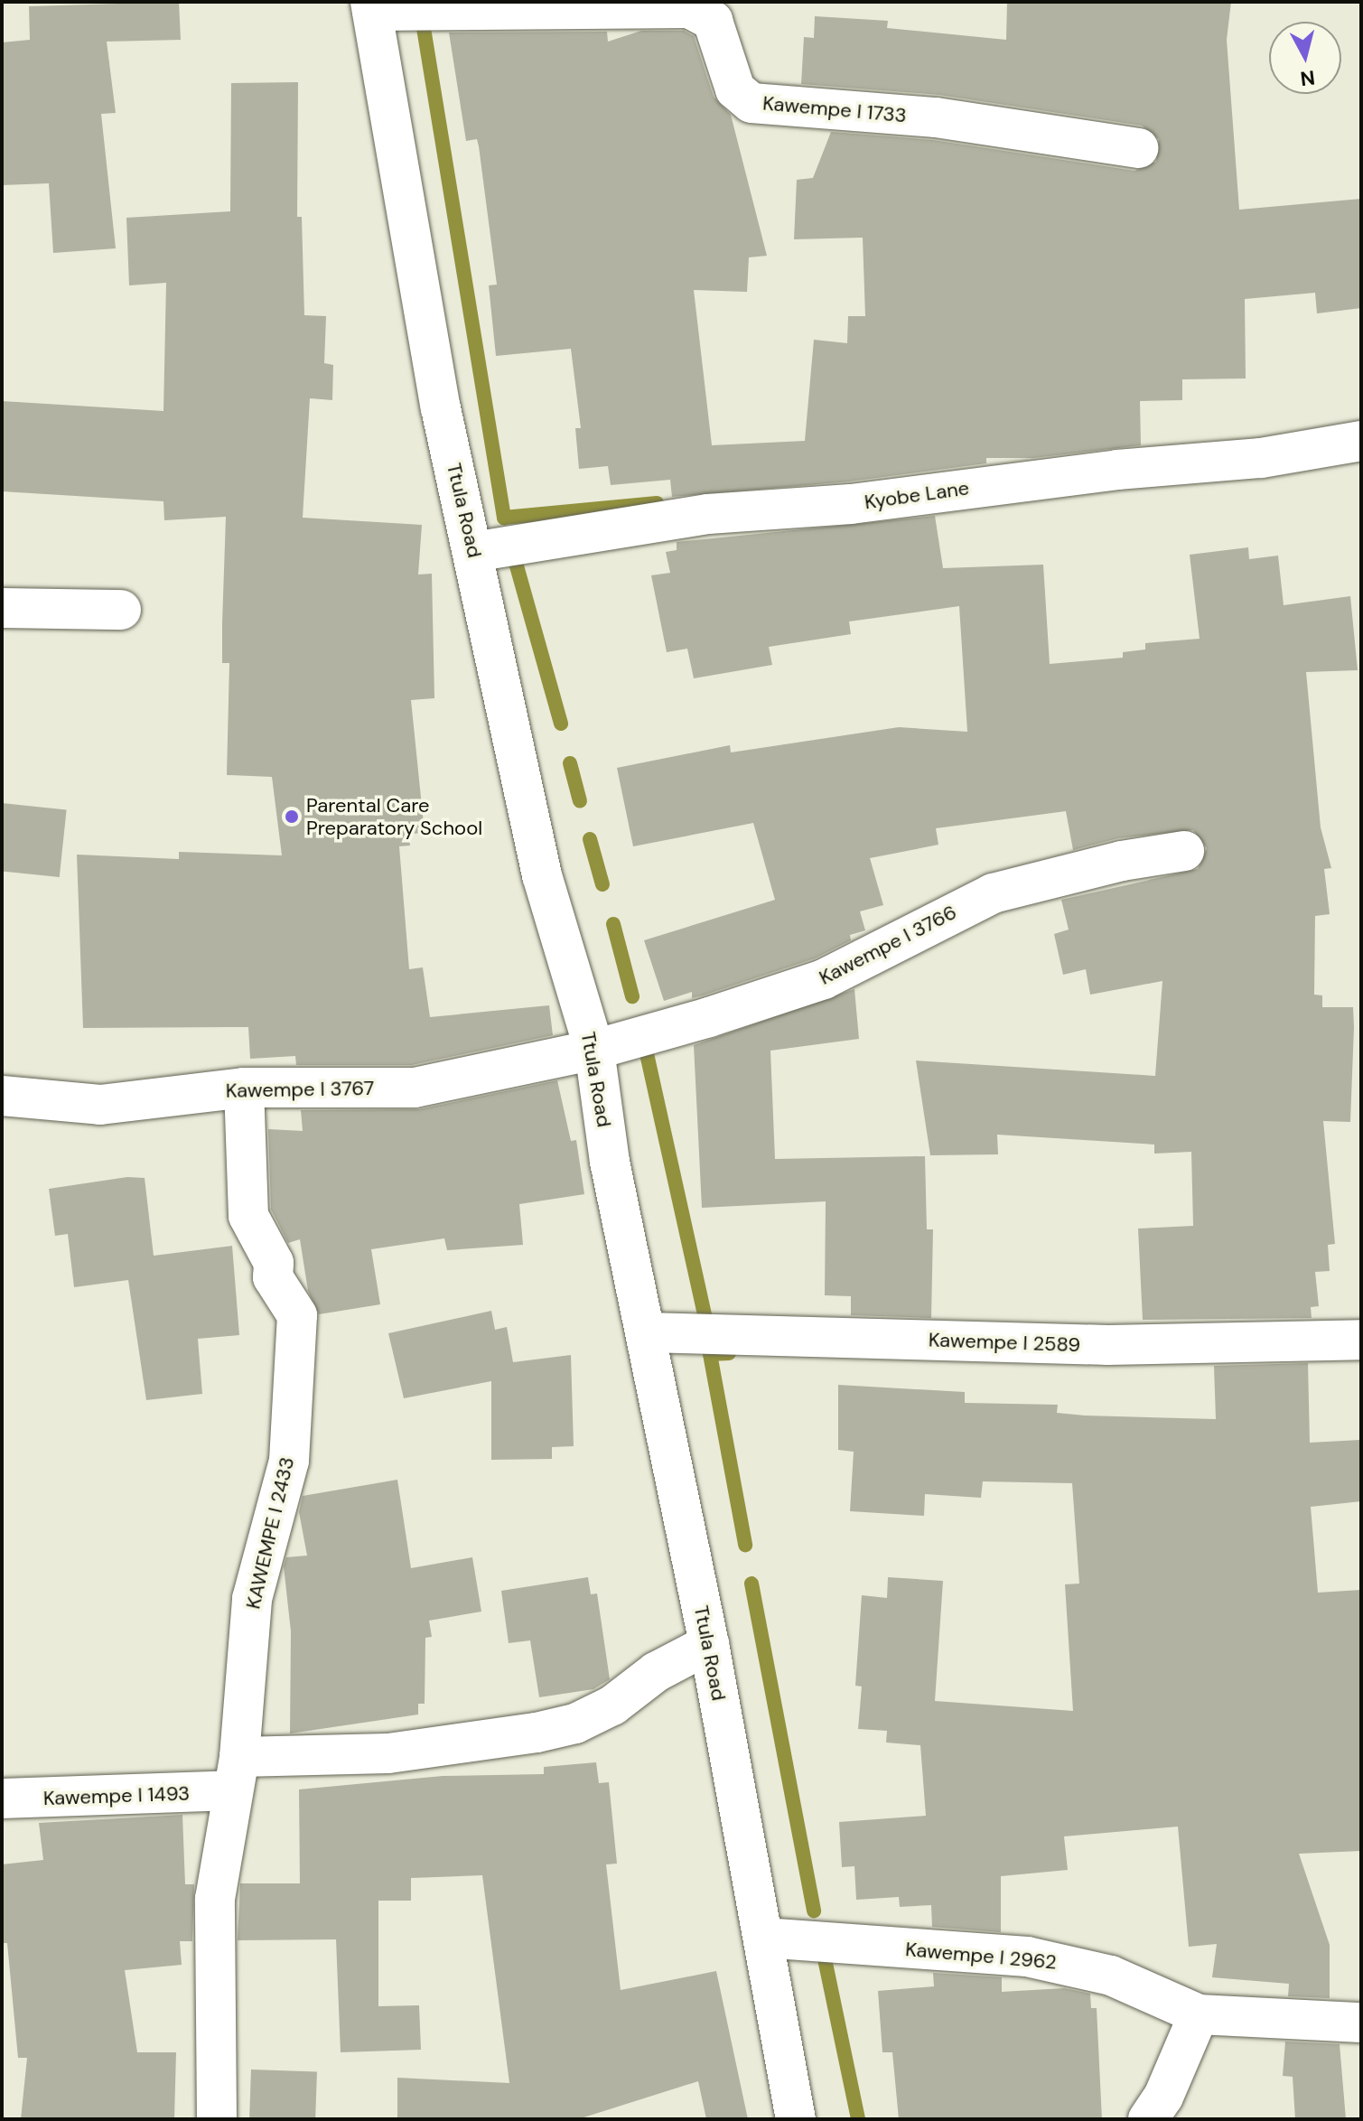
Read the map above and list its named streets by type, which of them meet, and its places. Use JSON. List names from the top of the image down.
{
  "streets": {
    "street": [
      "Kawempe I 1733",
      "Kyobe Lane",
      "Ttula Road",
      "Kawempe I 3766",
      "Kawempe I 3767",
      "Kawempe I 2589",
      "KAWEMPE I 2433",
      "Kawempe I 1493",
      "Kawempe I 2962"
    ]
  },
  "crossings": [
    ["Kawempe I 1733", "Ttula Road"],
    ["Kyobe Lane", "Ttula Road"],
    ["Ttula Road", "Kawempe I 3766"],
    ["Ttula Road", "Kawempe I 3767"],
    ["Ttula Road", "Kawempe I 2589"],
    ["Ttula Road", "Kawempe I 1493"],
    ["Ttula Road", "Kawempe I 2962"],
    ["Kawempe I 3766", "Kawempe I 3767"],
    ["Kawempe I 3767", "KAWEMPE I 2433"],
    ["KAWEMPE I 2433", "Kawempe I 1493"]
  ],
  "places": ["Parental Care Preparatory School"],
  "north": "bottom"
}
